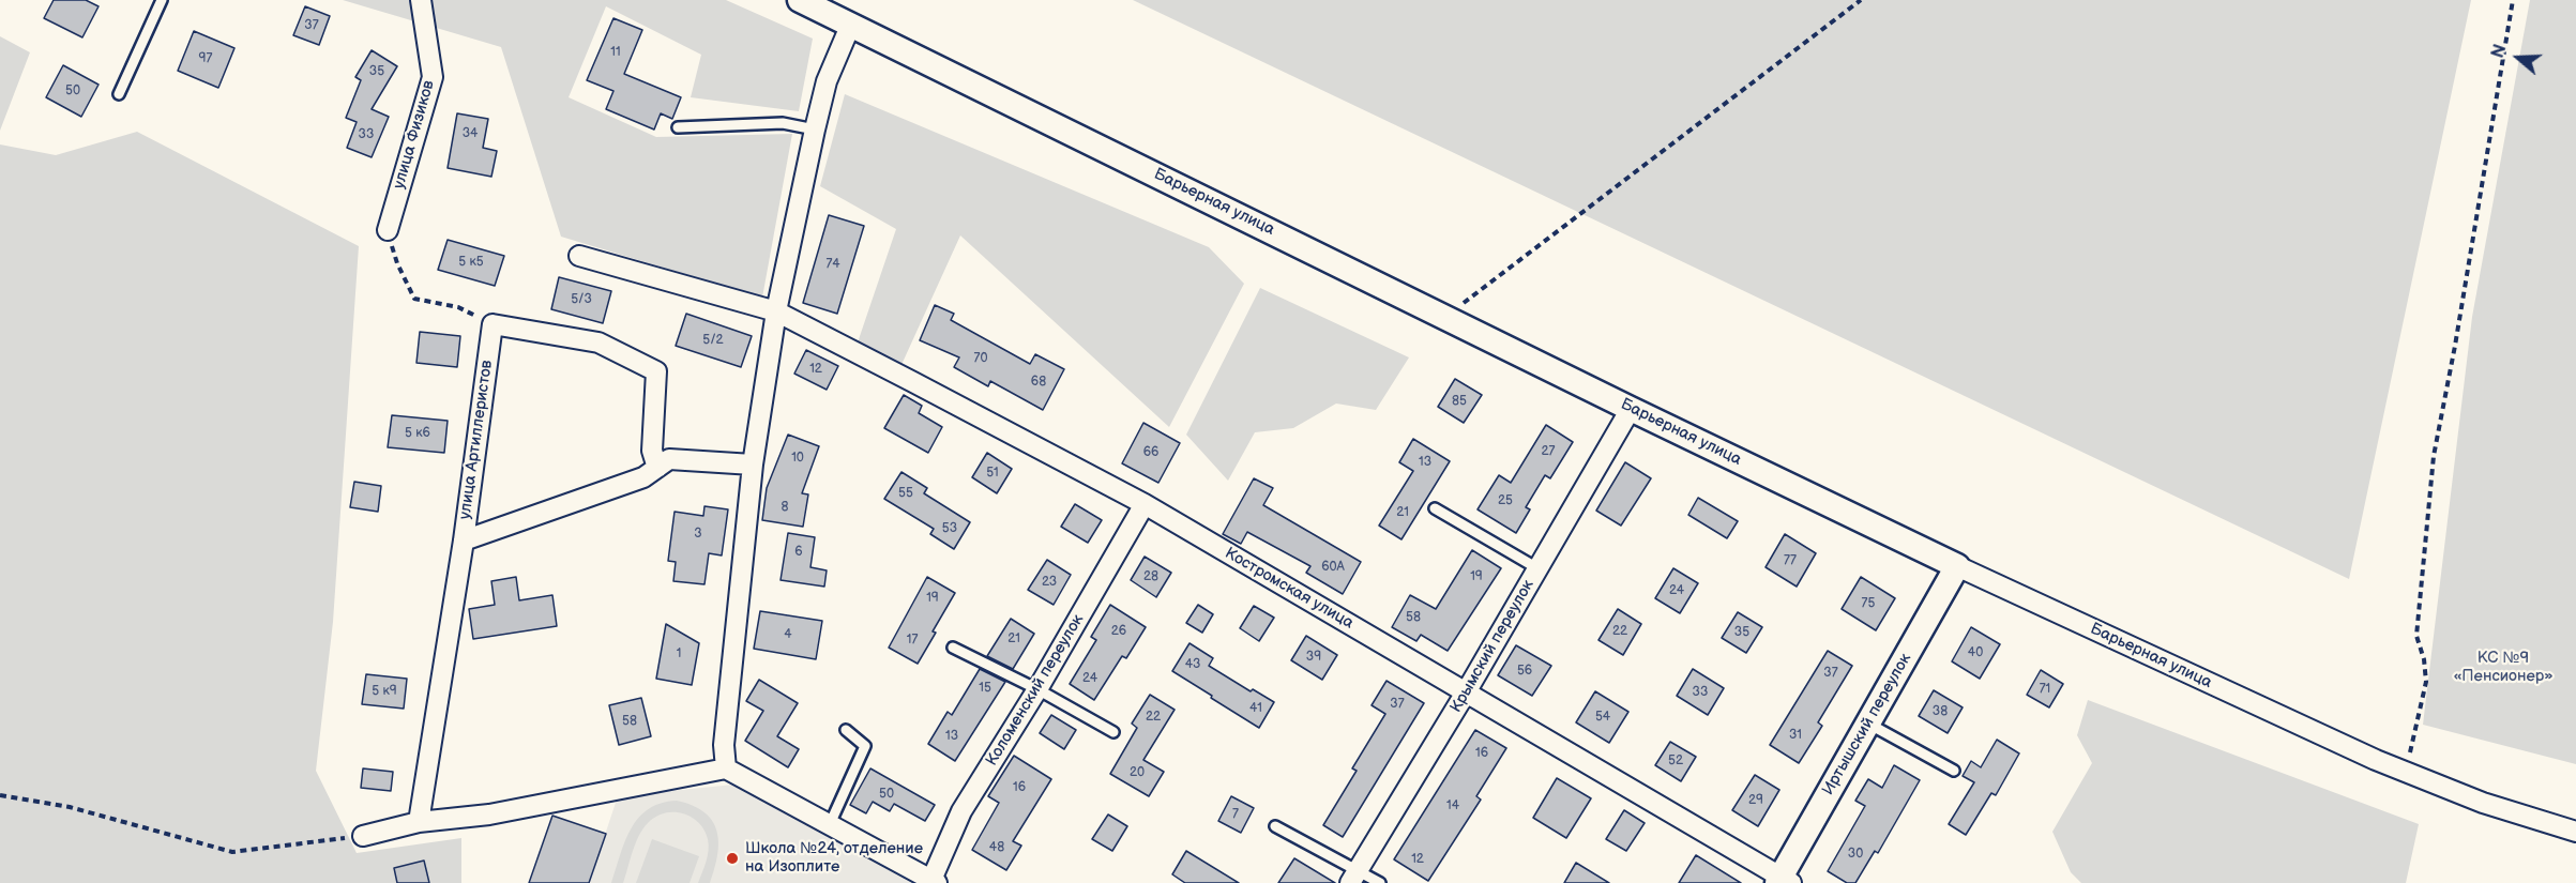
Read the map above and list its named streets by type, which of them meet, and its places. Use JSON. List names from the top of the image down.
{
  "streets": {
    "street": [
      "улица Физиков",
      "Барьерная улица",
      "улица Артиллеристов",
      "Костромская улица",
      "Крымский переулок",
      "Коломенский переулок",
      "Иртышский переулок"
    ]
  },
  "crossings": [
    ["Барьерная улица", "Крымский переулок"],
    ["Барьерная улица", "Иртышский переулок"],
    ["Костромская улица", "Крымский переулок"],
    ["Костромская улица", "Коломенский переулок"],
    ["Костромская улица", "Иртышский переулок"]
  ],
  "parks": ["КС №9 «Пенсионер»"],
  "places": ["Школа №24, отделение на Изоплите"],
  "house_numbers": [
    "37",
    "11",
    "97",
    "35",
    "50",
    "34",
    "33",
    "5 к5",
    "74",
    "5/3",
    "5/2",
    "70",
    "12",
    "68",
    "85",
    "5 к6",
    "27",
    "66",
    "10",
    "13",
    "51",
    "55",
    "25",
    "8",
    "21",
    "53",
    "3",
    "6",
    "77",
    "60А",
    "28",
    "19",
    "23",
    "24",
    "19",
    "75",
    "58",
    "26",
    "22",
    "35",
    "4",
    "21",
    "17",
    "40",
    "1",
    "39",
    "43",
    "56",
    "37",
    "24",
    "15",
    "71",
    "5 к9",
    "33",
    "37",
    "41",
    "38",
    "22",
    "54",
    "58",
    "31",
    "13",
    "16",
    "52",
    "20",
    "16",
    "50",
    "29",
    "14",
    "7",
    "48",
    "30",
    "12"
  ],
  "north": "left"
}
